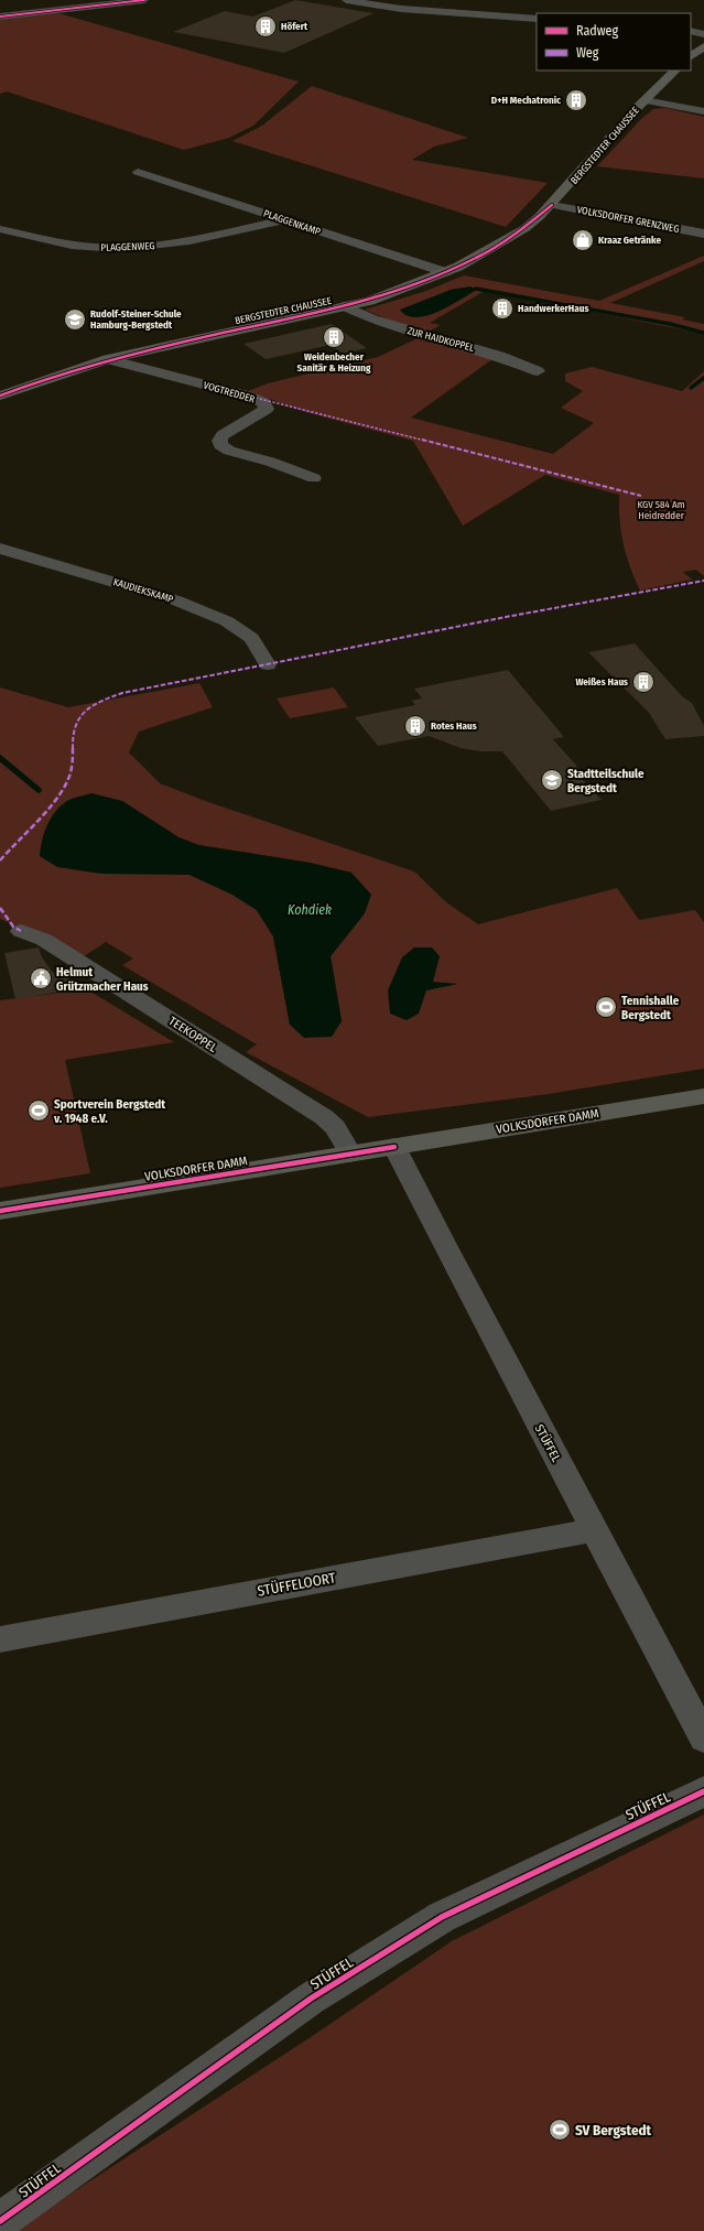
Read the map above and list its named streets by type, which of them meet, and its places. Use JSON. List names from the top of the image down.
{
  "streets": {
    "main road": ["BERGSTEDTER CHAUSSEE", "VOLKSDORFER DAMM"],
    "street": [
      "VOLKSDORFER GRENZWEG",
      "PLAGGENKAMP",
      "PLAGGENWEG",
      "ZUR HAIDKOPPEL",
      "VOGTREDDER",
      "KAUDIEKSKAMP",
      "TEEKOPPEL",
      "STÜFFEL",
      "STÜFFELOORT"
    ]
  },
  "crossings": [
    ["BERGSTEDTER CHAUSSEE", "VOLKSDORFER GRENZWEG"],
    ["BERGSTEDTER CHAUSSEE", "PLAGGENKAMP"],
    ["BERGSTEDTER CHAUSSEE", "ZUR HAIDKOPPEL"],
    ["BERGSTEDTER CHAUSSEE", "VOGTREDDER"],
    ["PLAGGENKAMP", "PLAGGENWEG"],
    ["TEEKOPPEL", "VOLKSDORFER DAMM"],
    ["VOLKSDORFER DAMM", "STÜFFEL"],
    ["STÜFFEL", "STÜFFELOORT"]
  ],
  "water": ["Kohdiek"],
  "parks": ["KGV 584 Am Heidredder"],
  "places": {
    "building": [
      "Höfert",
      "D+H Mechatronic",
      "HandwerkerHaus",
      "Weidenbecher Sanitär & Heizung",
      "Weißes Haus",
      "Rotes Haus"
    ],
    "shop": ["Kraaz Getränke"],
    "school or university": ["Rudolf-Steiner-Schule Hamburg-Bergstedt", "Stadtteilschule Bergstedt"],
    "public building": ["Helmut Grützmacher Haus"],
    "sports": ["Tennishalle Bergstedt", "Sportverein Bergstedt v. 1948 e.V.", "SV Bergstedt"]
  },
  "legend": ["Radweg", "Weg"]
}
